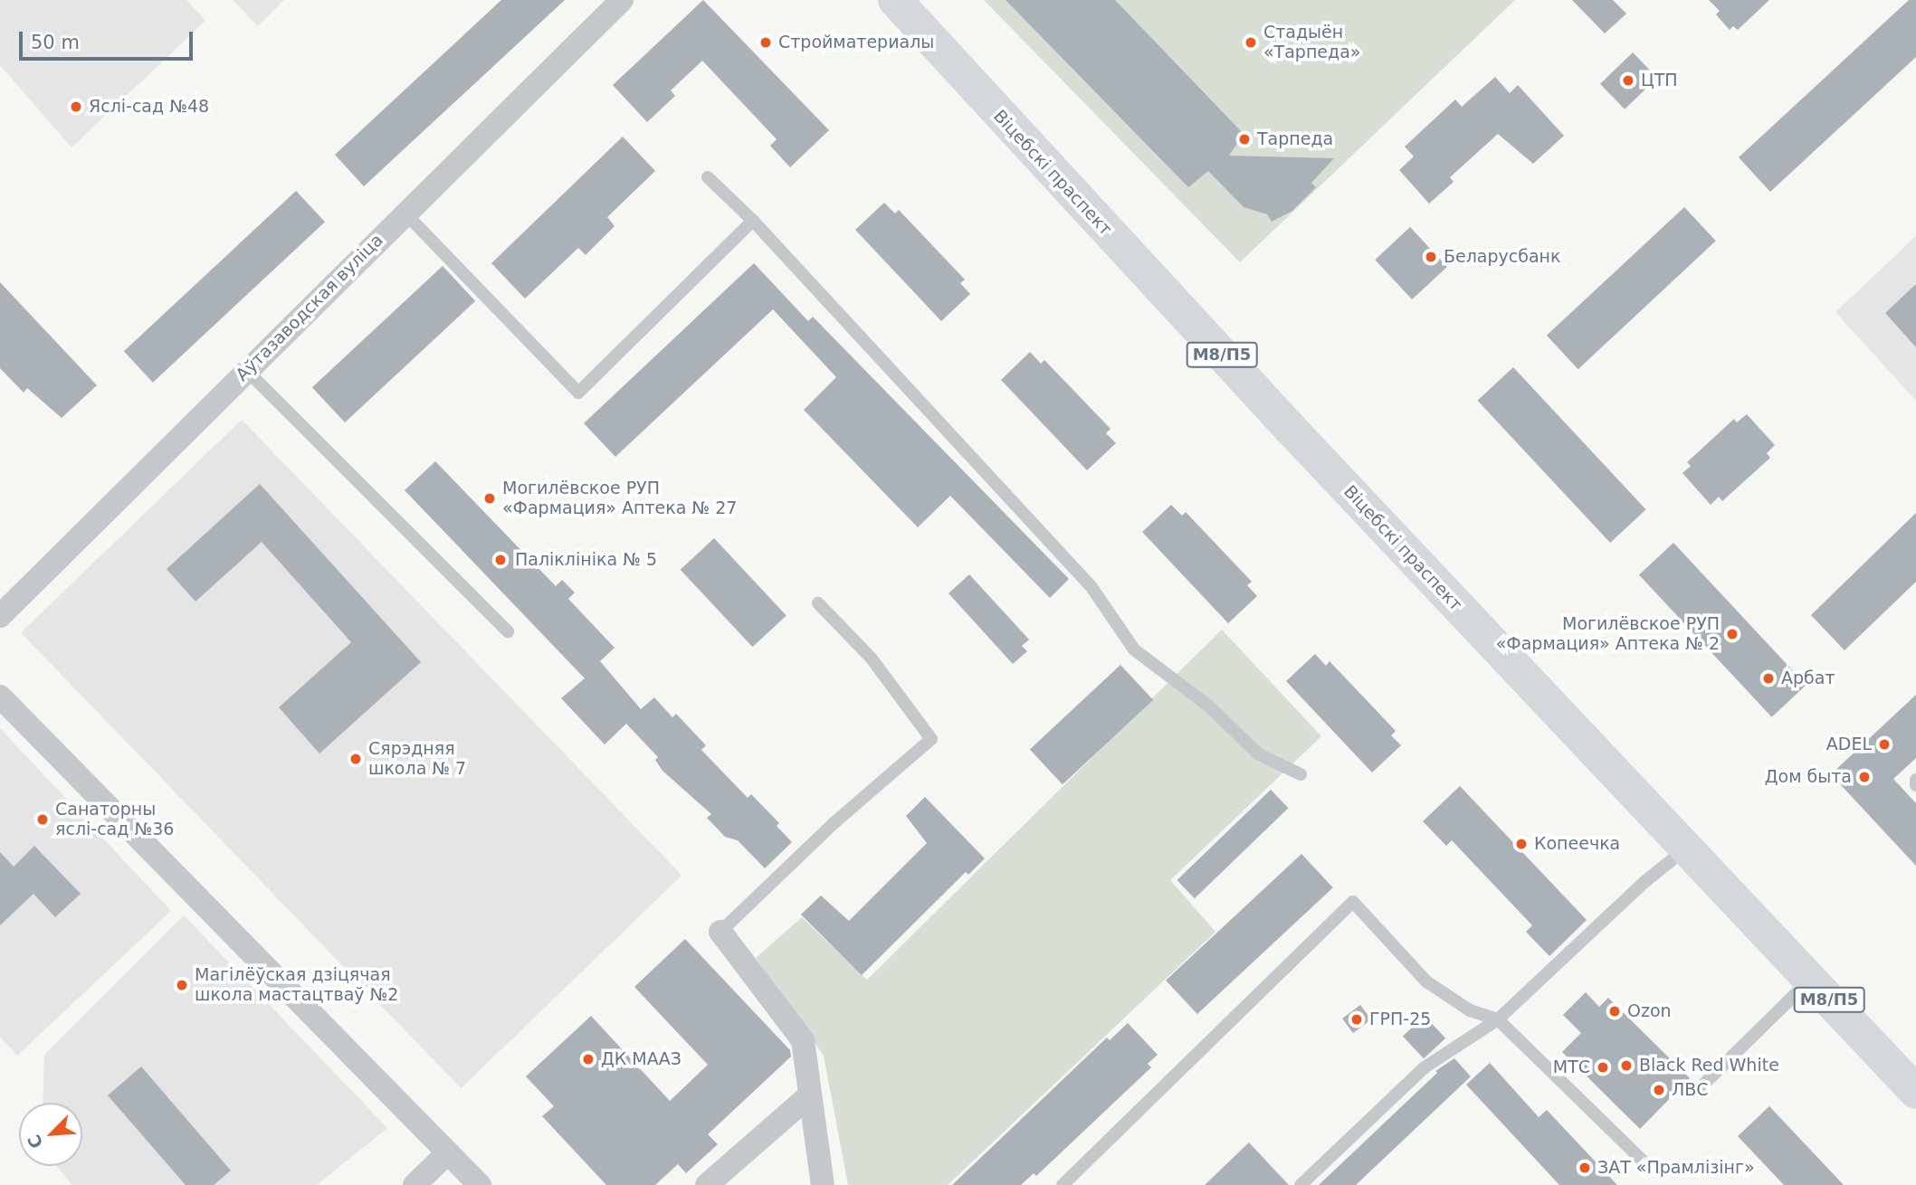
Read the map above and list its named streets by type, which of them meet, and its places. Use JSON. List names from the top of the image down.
{
  "streets": {
    "main road": ["Віцебскі праспект", "М8/П5"],
    "street": ["Аўтазаводская вуліца"]
  },
  "places": [
    "Стройматериалы",
    "Стадыён «Тарпеда»",
    "ЦТП",
    "Яслі-сад №48",
    "Тарпеда",
    "Беларусбанк",
    "Могилёвское РУП «Фармация» Аптека № 27",
    "Паліклініка № 5",
    "Могилёвское РУП «Фармация» Аптека № 2",
    "Арбат",
    "ADEL",
    "Сярэдняя школа № 7",
    "Дом быта",
    "Санаторны яслі-сад №36",
    "Копеечка",
    "Магілёўская дзіцячая школа мастацтваў №2",
    "Ozon",
    "ГРП-25",
    "ДК МААЗ",
    "Black Red White",
    "МТС",
    "ЛВС",
    "ЗАТ «Прамлізінг»"
  ],
  "scale_bar": "50 m",
  "north": "bottom left"
}
